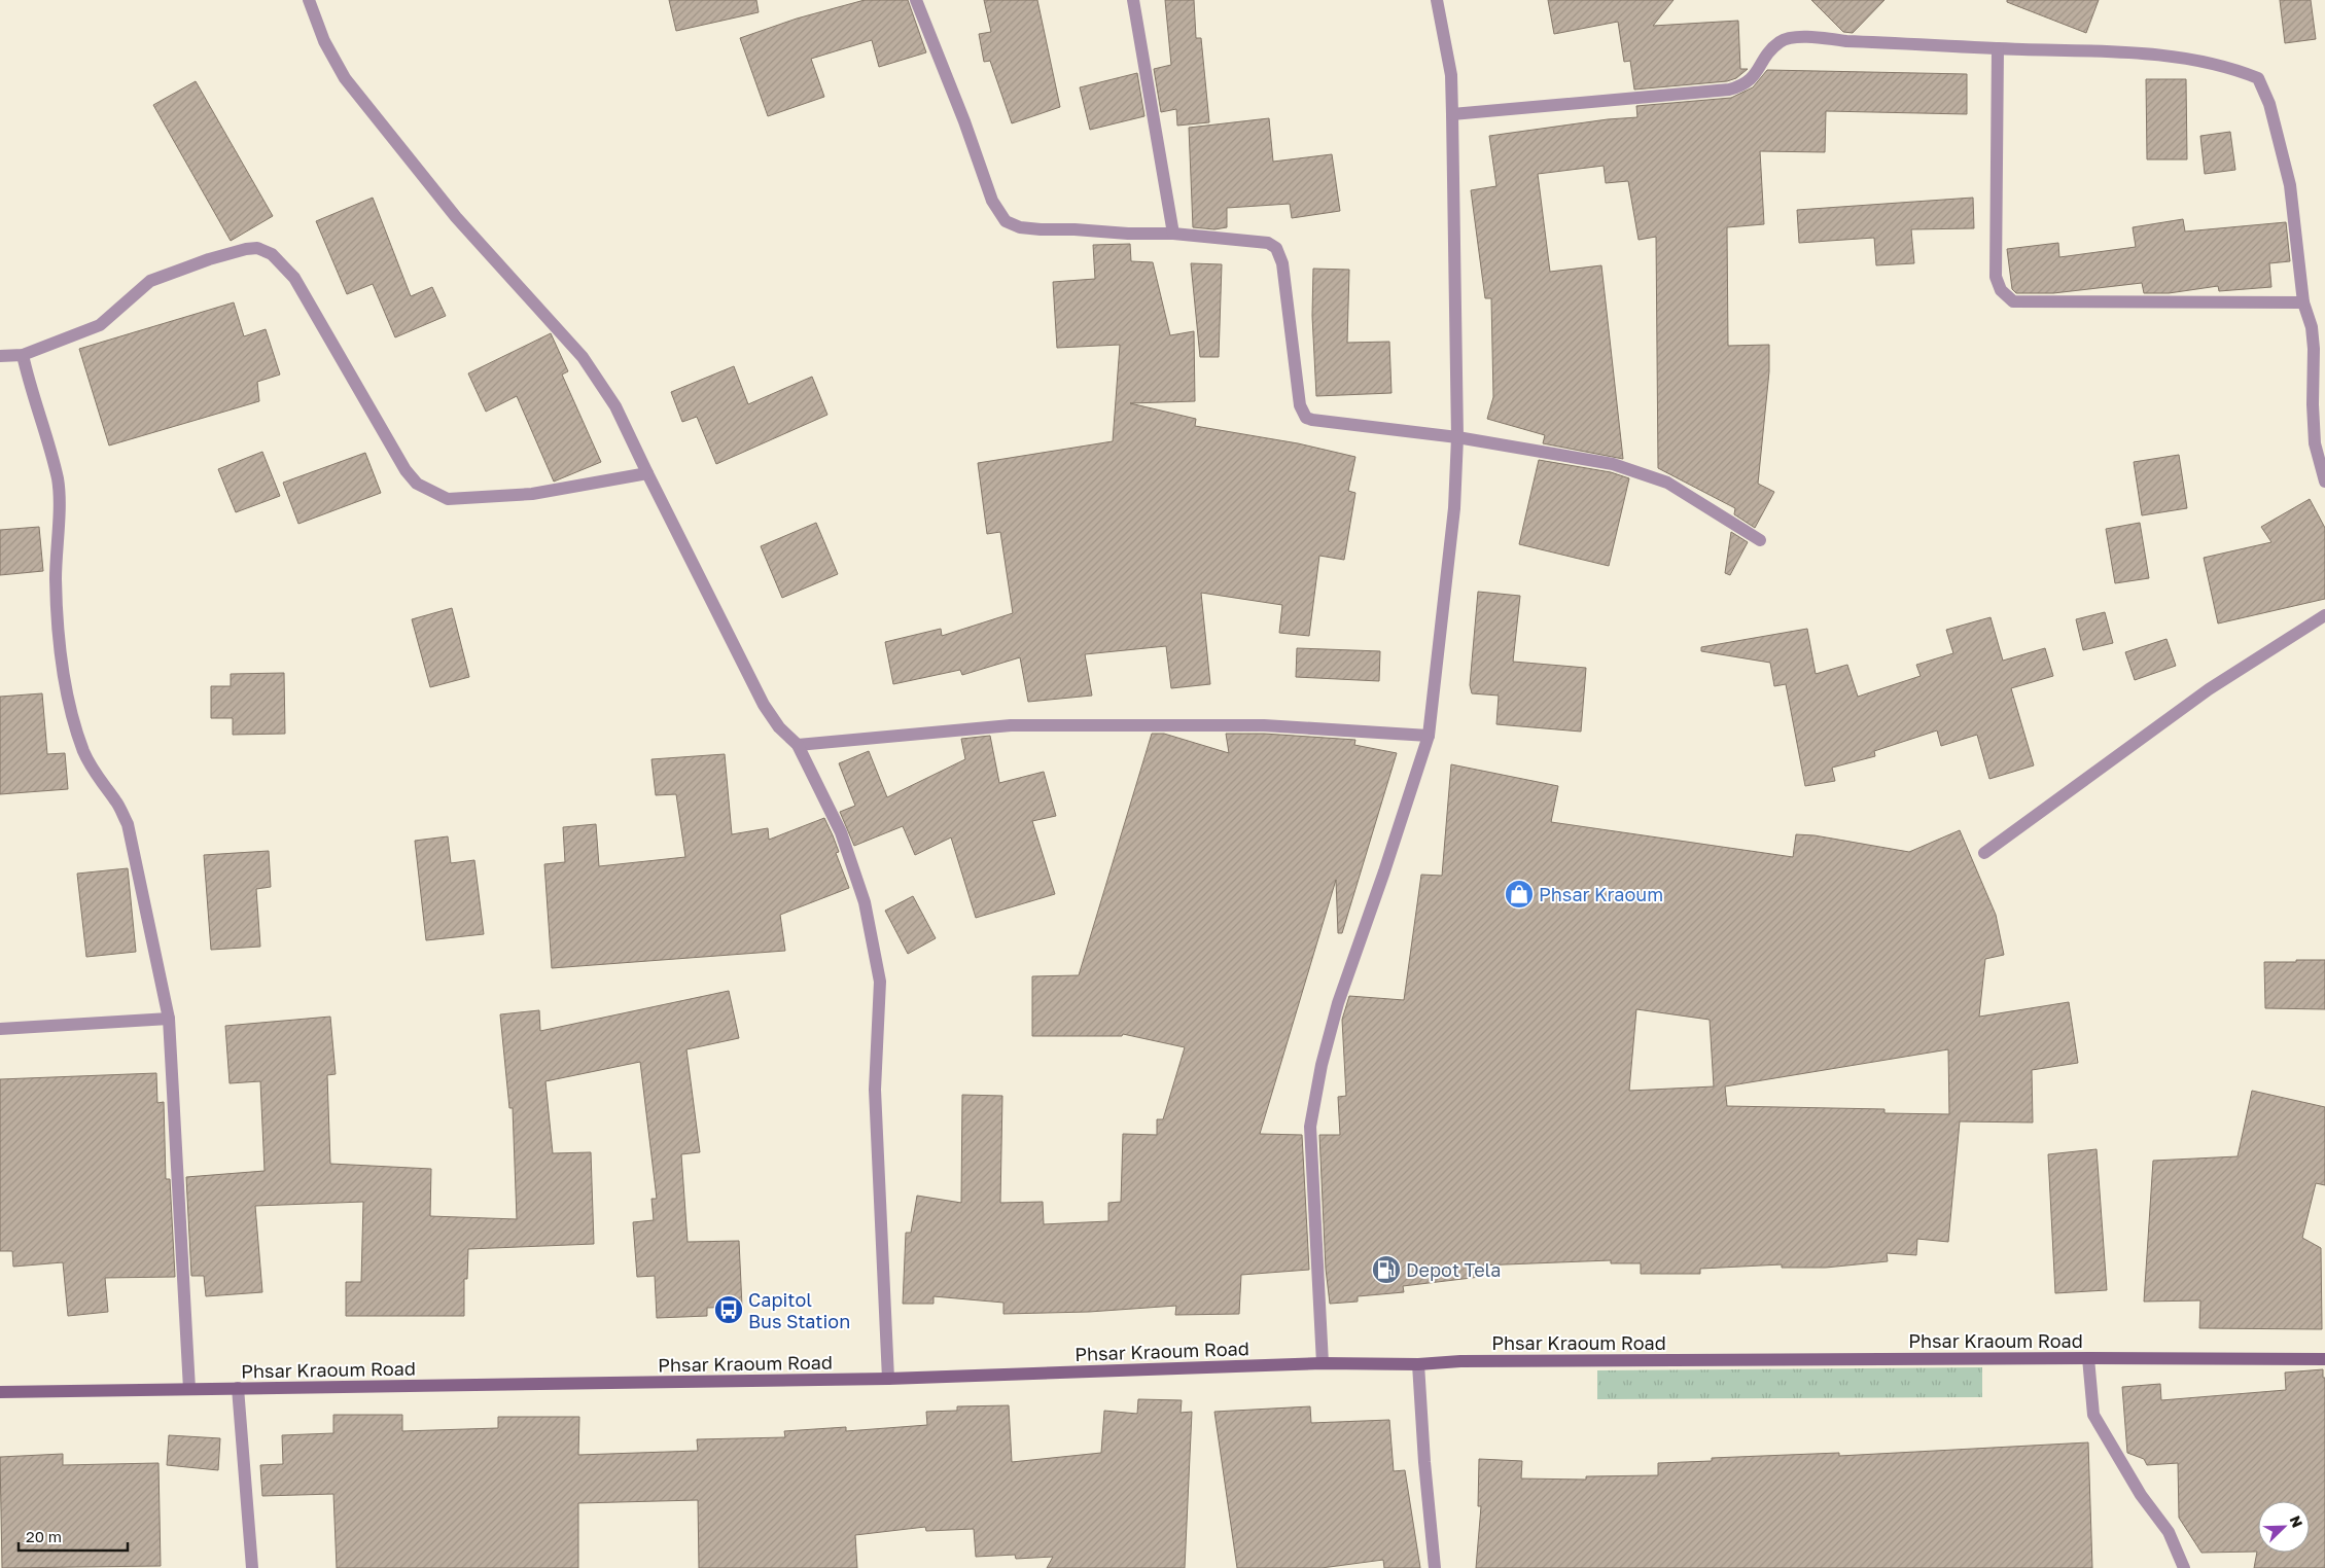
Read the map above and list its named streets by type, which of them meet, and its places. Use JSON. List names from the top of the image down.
{
  "streets": {
    "main road": ["Phsar Kraoum Road"]
  },
  "places": {
    "shop": ["Phsar Kraoum"],
    "fuel station": ["Depot Tela"],
    "bus stop": ["Capitol Bus Station"]
  },
  "scale_bar": "20 m",
  "north": "top right"
}
